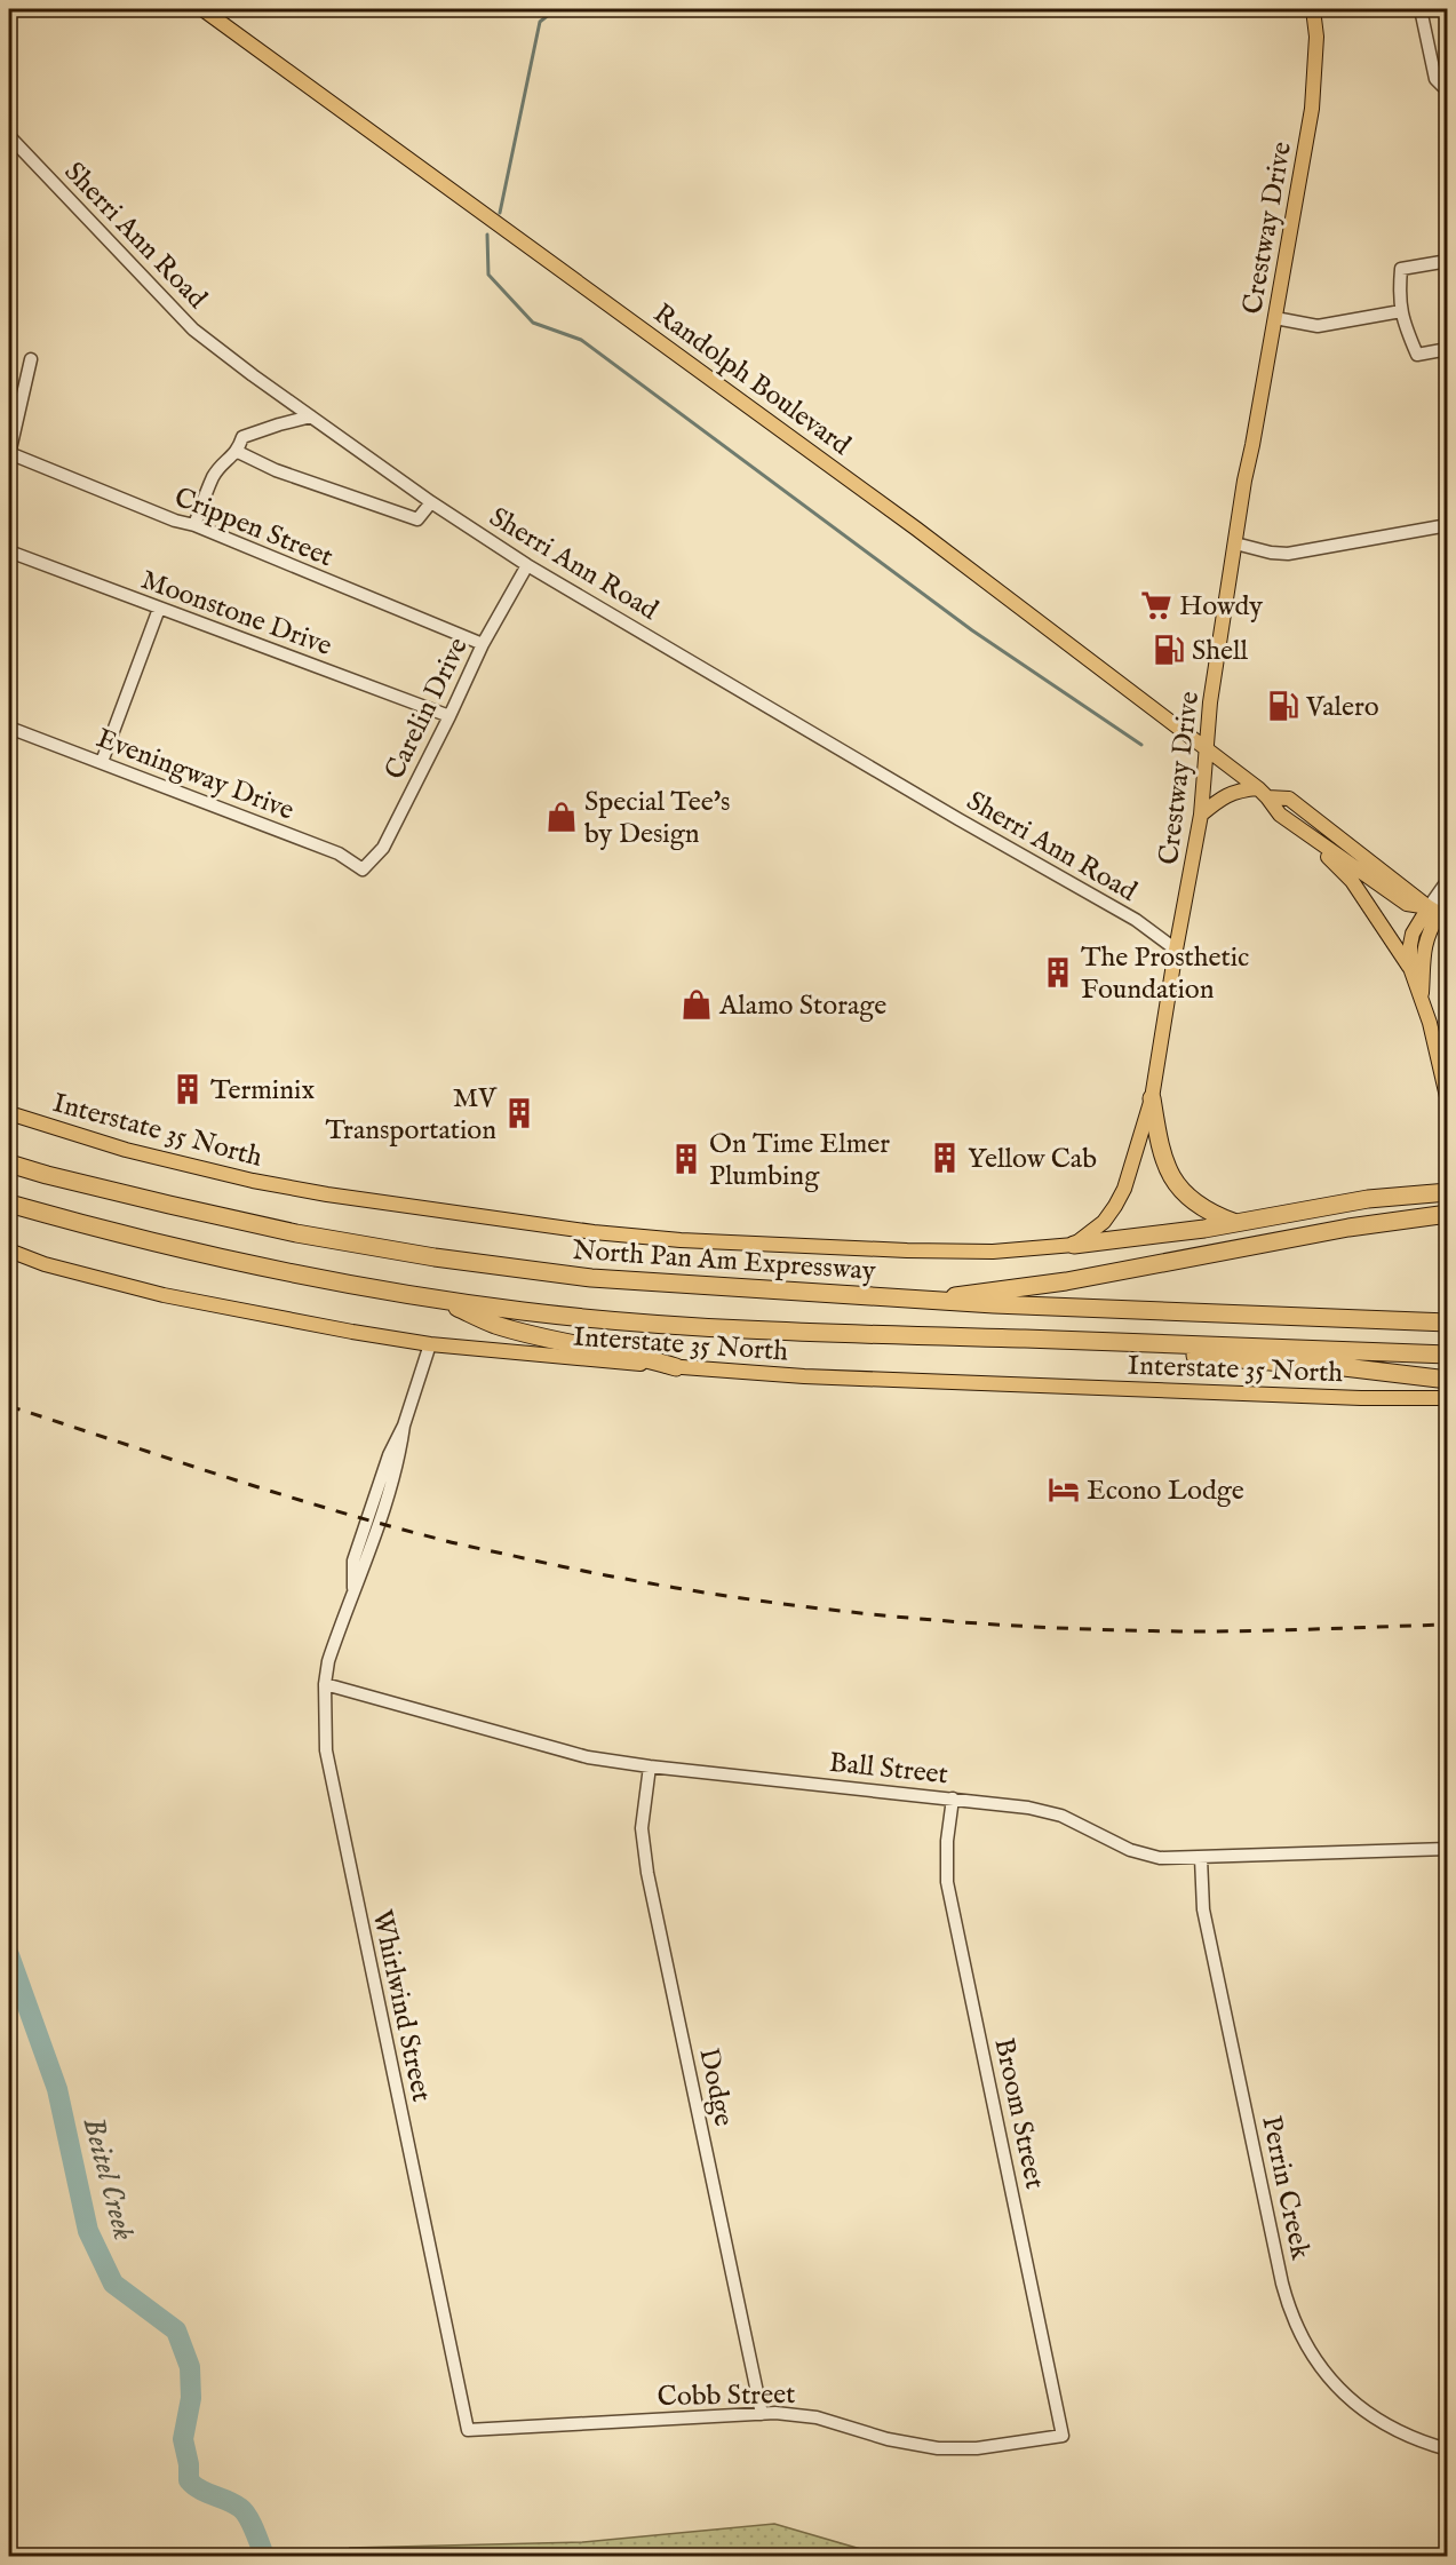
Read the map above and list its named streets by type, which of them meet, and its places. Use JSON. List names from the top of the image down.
{
  "streets": {
    "highway": ["North Pan Am Expressway"],
    "main road": ["Crestway Drive", "Randolph Boulevard", "Interstate 35 North"],
    "street": [
      "Sherri Ann Road",
      "Crippen Street",
      "Moonstone Drive",
      "Carelin Drive",
      "Eveningway Drive",
      "Ball Street",
      "Whirlwind Street",
      "Dodge",
      "Broom Street",
      "Perrin Creek",
      "Cobb Street"
    ]
  },
  "crossings": [
    ["Crestway Drive", "Sherri Ann Road"],
    ["Crestway Drive", "Randolph Boulevard"],
    ["Crestway Drive", "Interstate 35 North"],
    ["Sherri Ann Road", "Carelin Drive"],
    ["Crippen Street", "Carelin Drive"],
    ["Moonstone Drive", "Carelin Drive"],
    ["Carelin Drive", "Eveningway Drive"],
    ["Interstate 35 North", "Whirlwind Street"],
    ["Ball Street", "Whirlwind Street"],
    ["Ball Street", "Dodge"],
    ["Ball Street", "Broom Street"],
    ["Ball Street", "Perrin Creek"],
    ["Whirlwind Street", "Cobb Street"],
    ["Dodge", "Cobb Street"],
    ["Broom Street", "Cobb Street"]
  ],
  "water": ["Beitel Creek"],
  "places": {
    "supermarket": ["Howdy"],
    "fuel station": ["Shell", "Valero"],
    "shop": ["Special Tee's by Design", "Alamo Storage"],
    "building": [
      "The Prosthetic Foundation",
      "Terminix",
      "MV Transportation",
      "Yellow Cab",
      "On Time Elmer Plumbing"
    ],
    "hotel": ["Econo Lodge"]
  }
}
